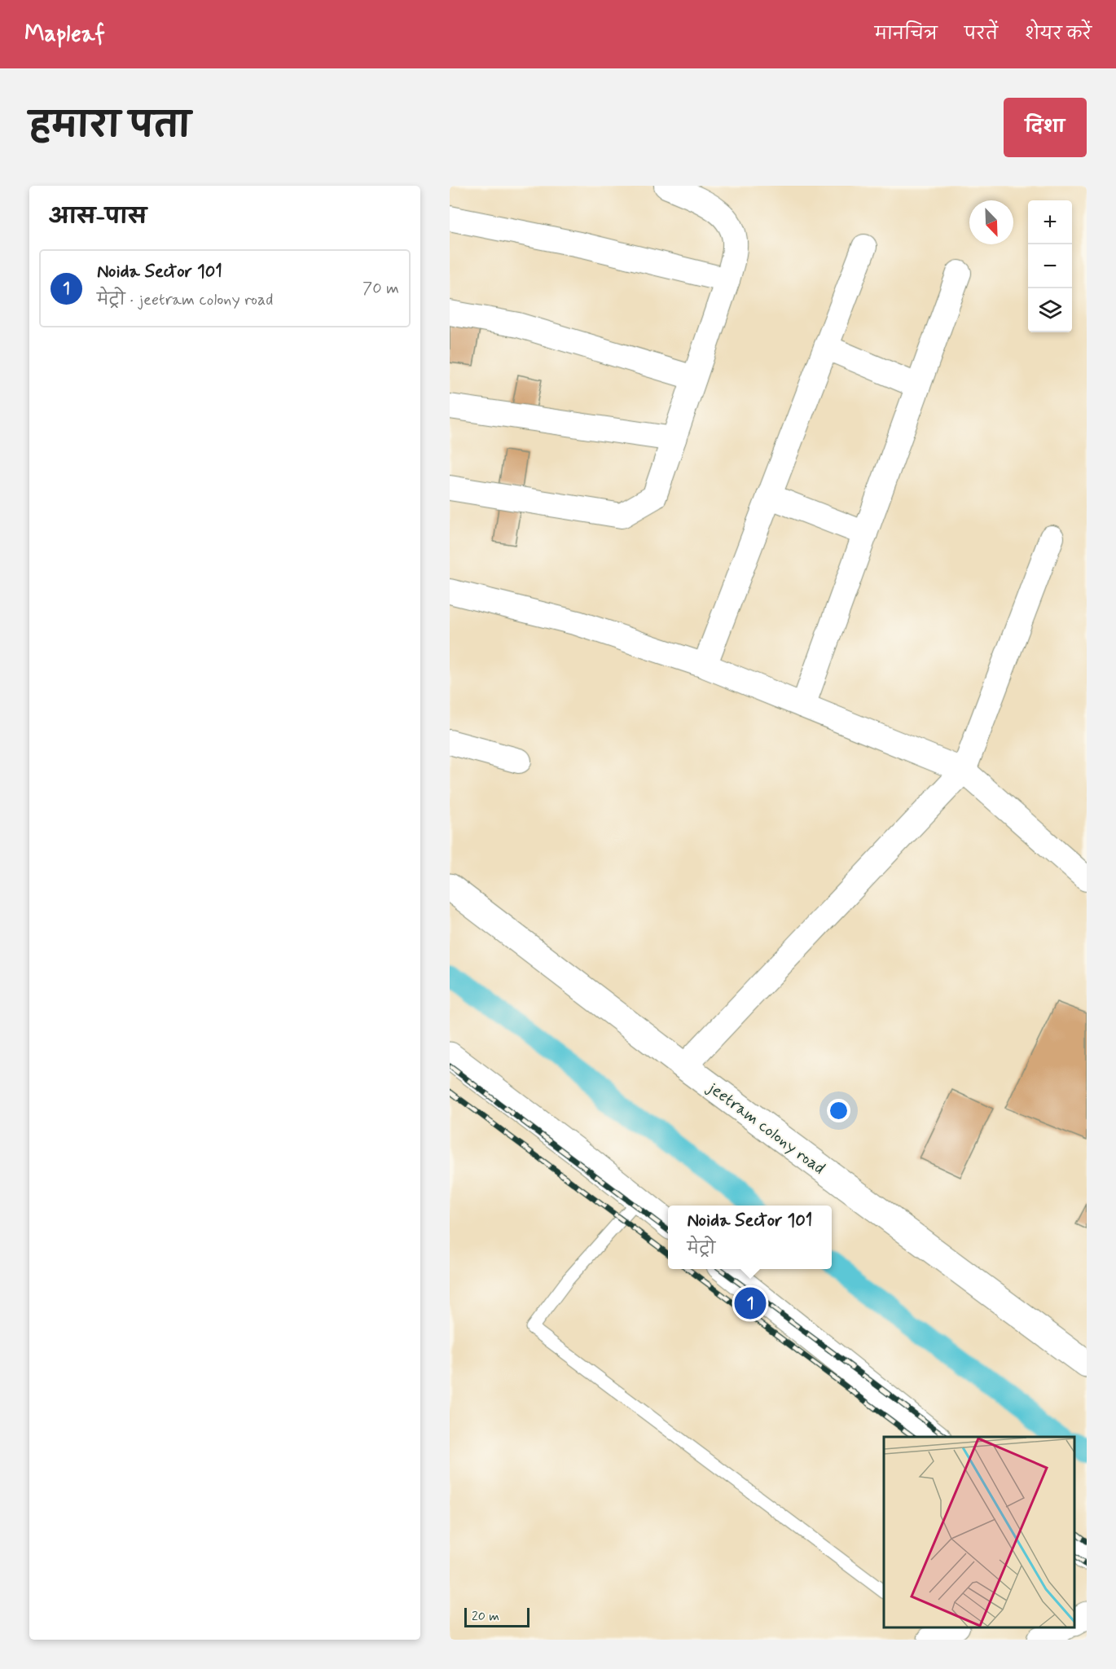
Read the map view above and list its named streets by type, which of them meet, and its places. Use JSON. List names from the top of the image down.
{
  "streets": {
    "street": ["jeetram colony road"]
  },
  "scale_bar": "20 m",
  "north": "bottom right",
  "page": {
    "header": "Mapleaf",
    "nav": ["मानचित्र", "परतें", "शेयर करें"],
    "title": "हमारा पता",
    "buttons": "दिशा",
    "heading": "आस-पास",
    "map_buttons": ["+", "−"],
    "list": [
      {
        "mark": "1",
        "name": "Noida Sector 101",
        "note": "मेट्रो · jeetram colony road",
        "value": "70 m"
      }
    ],
    "popup": ["Noida Sector 101", "मेट्रो"],
    "pins": "1",
    "scale": "20 m"
  }
}
